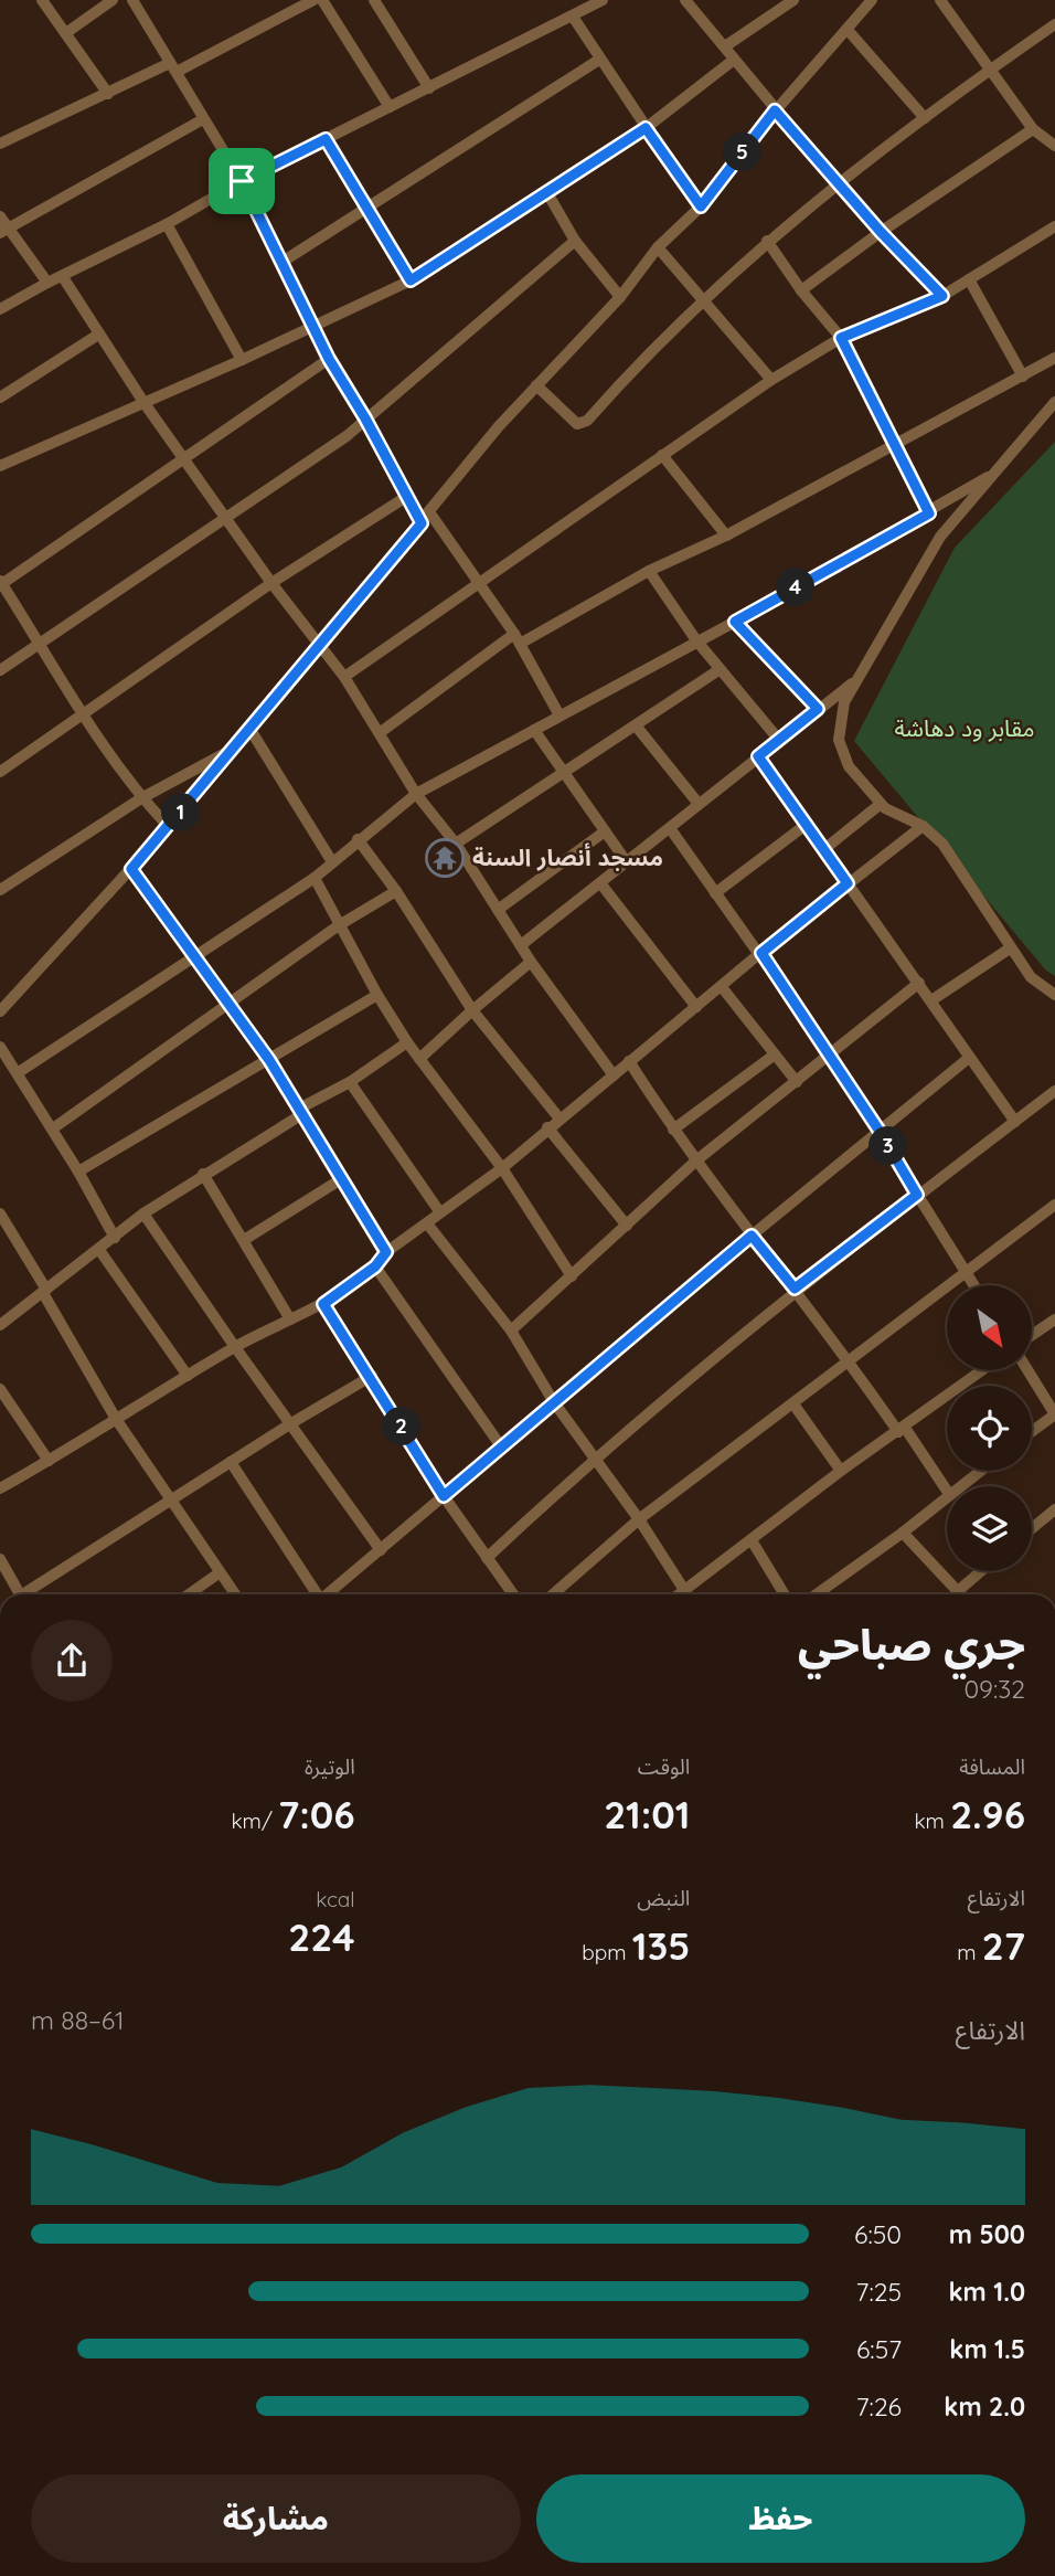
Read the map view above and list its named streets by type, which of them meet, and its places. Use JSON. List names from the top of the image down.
{
  "parks": ["مقابر ود دهاشة"],
  "places": {
    "temple": ["مسجد أنصار السنة"]
  },
  "north": "bottom right",
  "page": {
    "pins": [
      "5",
      "4",
      "1",
      "3",
      "2"
    ],
    "heading": ["جري صباحي", "09:32"],
    "stats": [
      ["المسافة", "2.96 km"],
      ["الوقت", "21:01"],
      ["الوتيرة", "7:06 /km"],
      ["الارتفاع", "27 m"],
      ["النبض", "135 bpm"],
      ["kcal", "224"]
    ],
    "chart": ["الارتفاع", "61–88 m"],
    "list": [
      {
        "name": "500 m",
        "note": "6:50"
      },
      {
        "name": "1.0 km",
        "note": "7:25"
      },
      {
        "name": "1.5 km",
        "note": "6:57"
      },
      {
        "name": "2.0 km",
        "note": "7:26"
      }
    ],
    "buttons": ["حفظ", "مشاركة"]
  }
}
